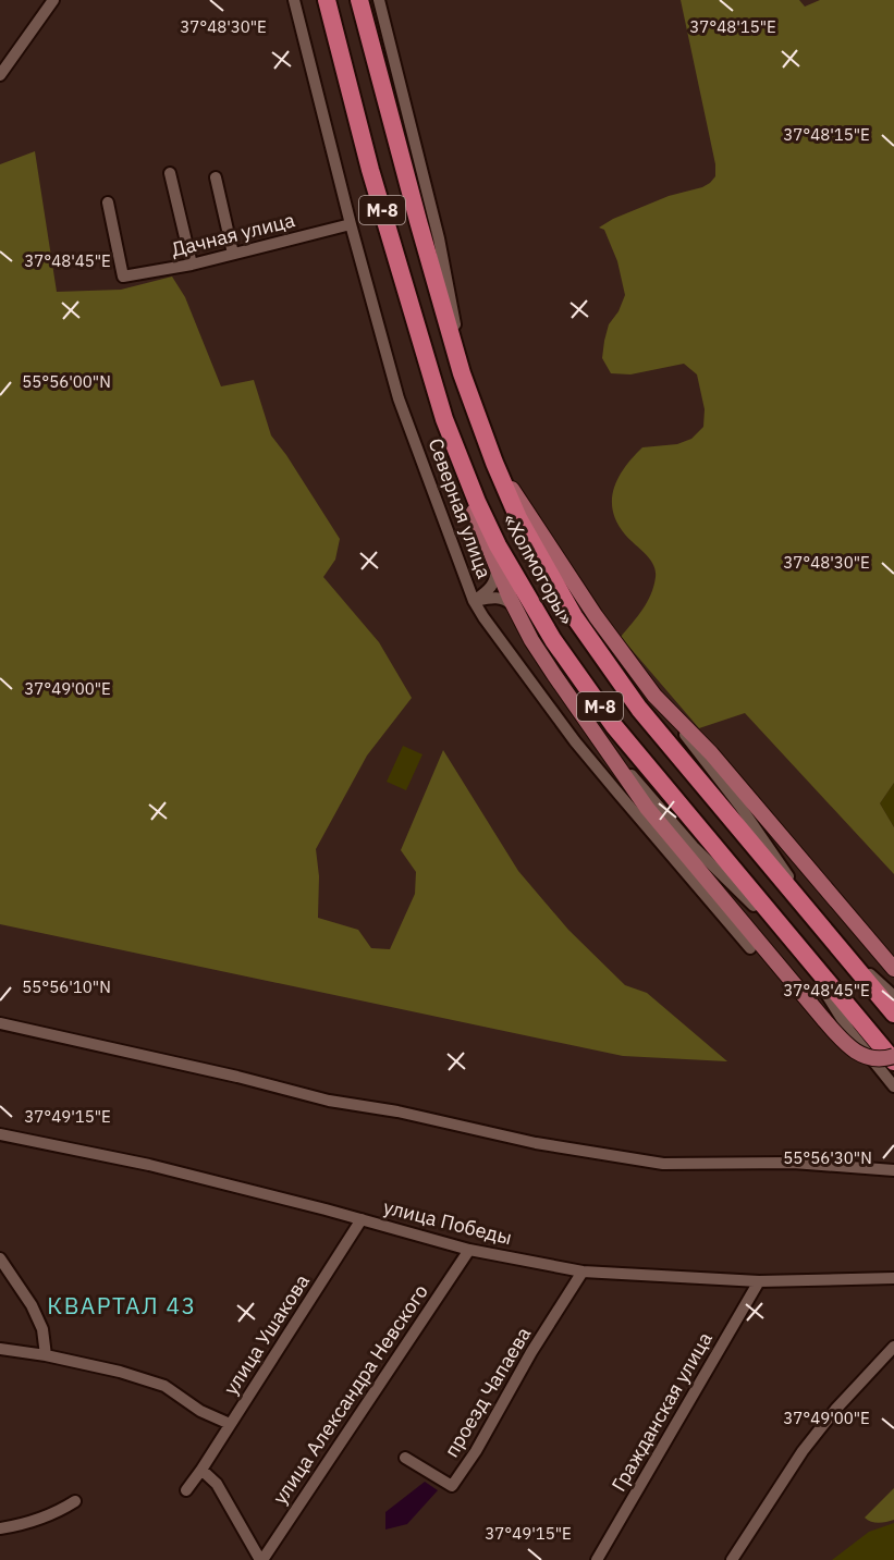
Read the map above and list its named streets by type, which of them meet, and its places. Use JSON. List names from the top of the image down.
{
  "streets": {
    "highway": ["М-8", "«Холмогоры»"],
    "street": [
      "Дачная улица",
      "Северная улица",
      "улица Победы",
      "улица Ушакова",
      "проезд Чапаева",
      "улица Александра Невского",
      "Гражданская улица"
    ]
  },
  "crossings": [
    ["Дачная улица", "Северная улица"],
    ["улица Победы", "улица Ушакова"],
    ["улица Победы", "проезд Чапаева"],
    ["улица Победы", "улица Александра Невского"],
    ["улица Победы", "Гражданская улица"]
  ],
  "districts": ["КВАРТАЛ 43"],
  "coordinates": [
    "37°48'30\"E",
    "37°48'15\"E",
    "37°48'45\"E",
    "55°56'00\"N",
    "37°49'00\"E",
    "55°56'10\"N",
    "37°49'15\"E",
    "55°56'30\"N"
  ]
}
